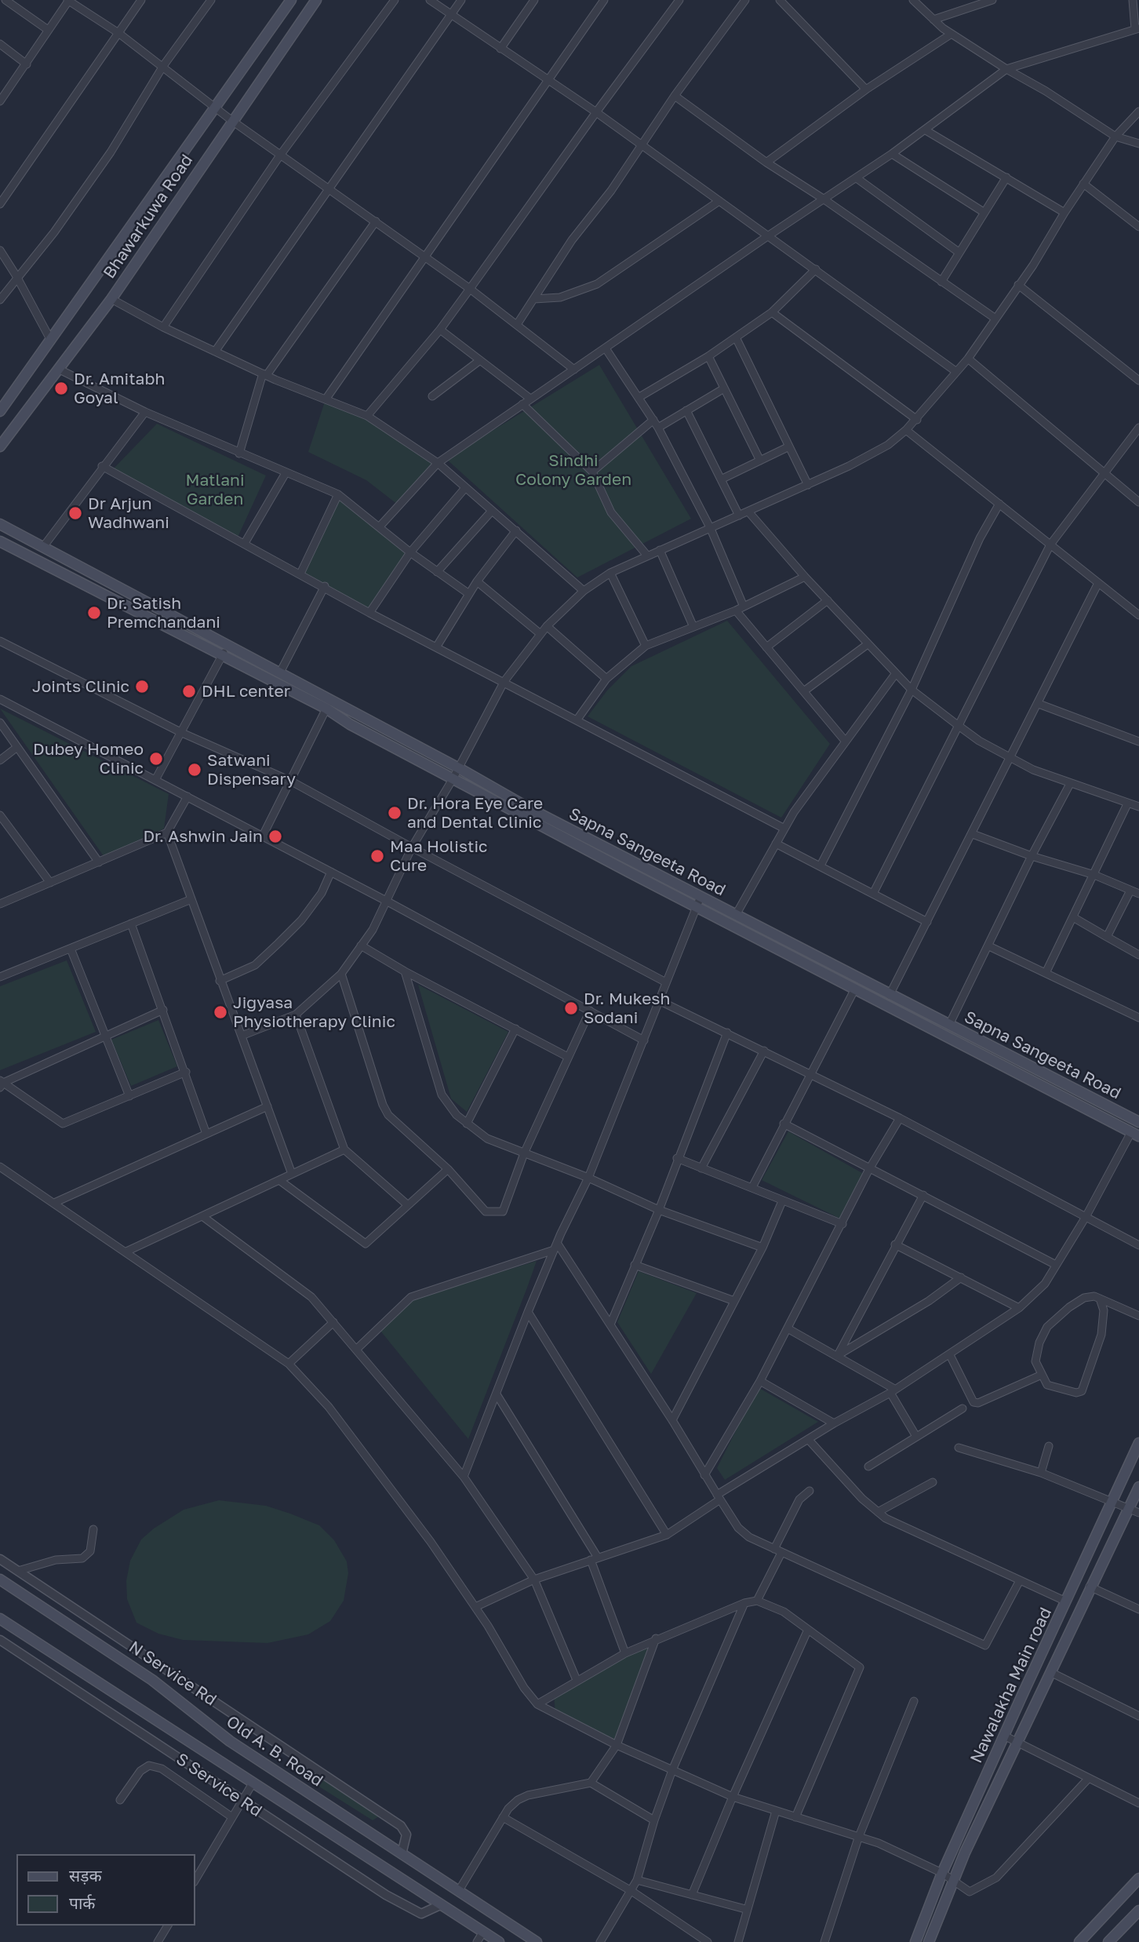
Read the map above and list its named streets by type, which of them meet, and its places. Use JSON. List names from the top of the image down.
{
  "streets": {
    "main road": [
      "Bhawarkuwa Road",
      "Sapna Sangeeta Road",
      "Nawalakha Main road",
      "Old A. B. Road"
    ],
    "street": ["N Service Rd", "S Service Rd"]
  },
  "crossings": [
    ["N Service Rd", "Old A. B. Road"]
  ],
  "parks": ["Sindhi Colony Garden", "Matlani Garden"],
  "places": [
    "Dr. Amitabh Goyal",
    "Dr Arjun Wadhwani",
    "Dr. Satish Premchandani",
    "Joints Clinic",
    "DHL center",
    "Dubey Homeo Clinic",
    "Satwani Dispensary",
    "Dr. Hora Eye Care and Dental Clinic",
    "Dr. Ashwin Jain",
    "Maa Holistic Cure",
    "Dr. Mukesh Sodani",
    "Jigyasa Physiotherapy Clinic"
  ],
  "legend": ["सड़क", "पार्क"]
}
